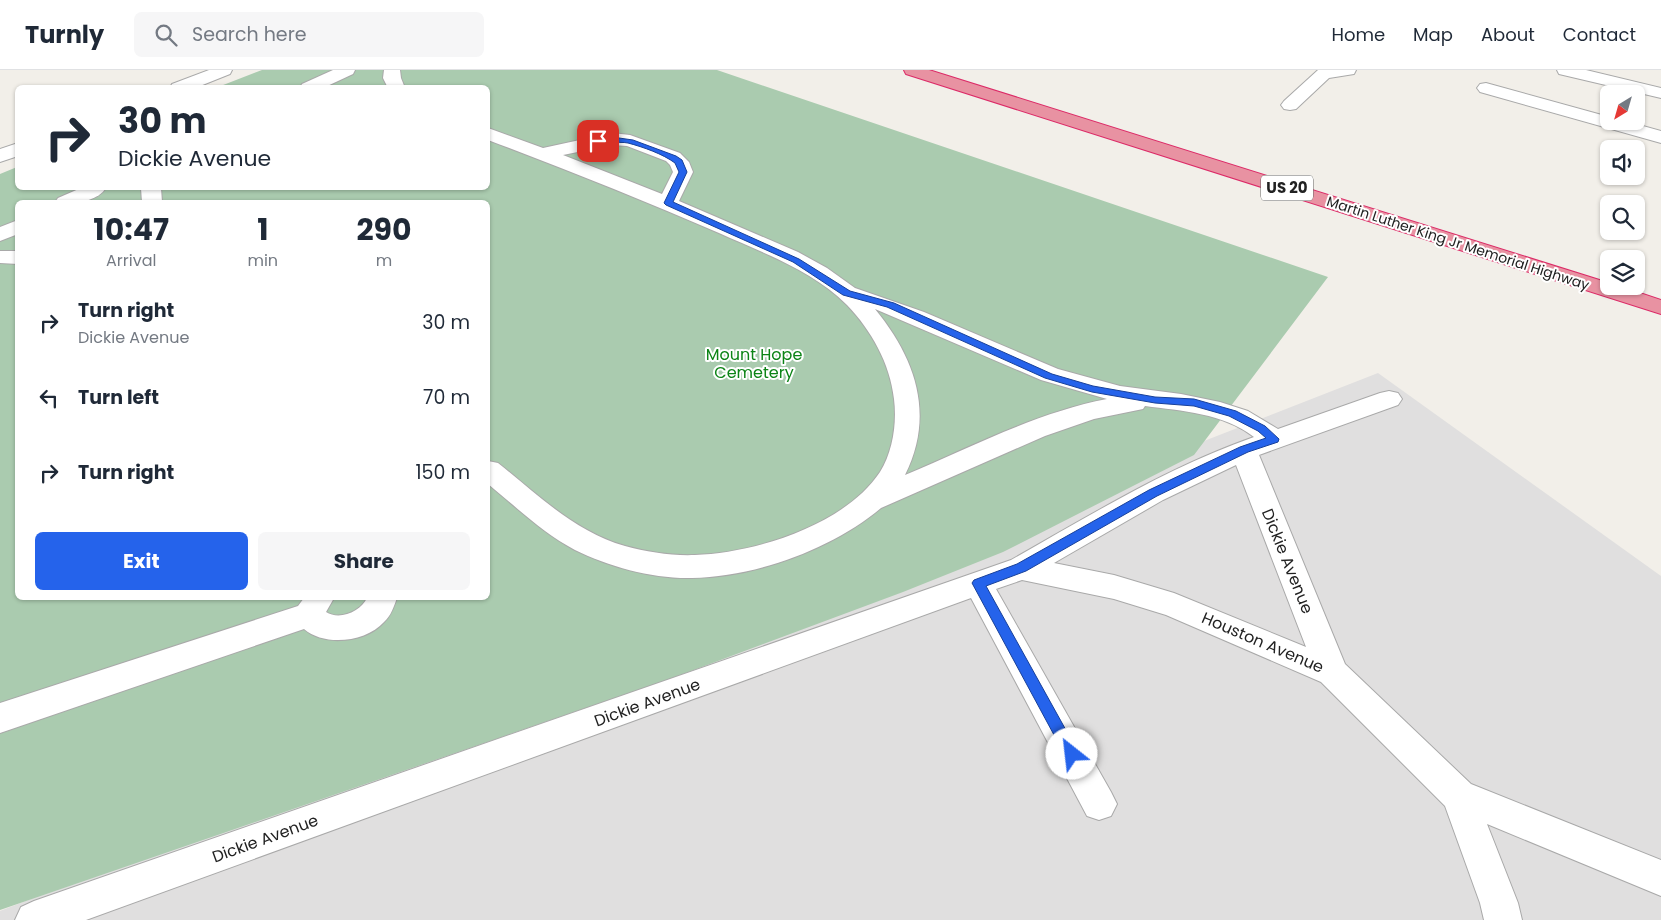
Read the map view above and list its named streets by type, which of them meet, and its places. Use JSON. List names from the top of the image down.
{
  "streets": {
    "highway": ["US 20", "Martin Luther King Jr Memorial Highway"],
    "street": ["Dickie Avenue", "Houston Avenue"]
  },
  "crossings": [
    ["Dickie Avenue", "Houston Avenue"]
  ],
  "parks": ["Mount Hope Cemetery"],
  "north": "bottom left",
  "page": {
    "header": "Turnly",
    "search": "Search here",
    "nav": [
      "Home",
      "Map",
      "About",
      "Contact"
    ],
    "turn": ["30 m", "Dickie Avenue"],
    "eta": [
      "10:47",
      "Arrival",
      "1",
      "min",
      "290",
      "m"
    ],
    "list": [
      {
        "name": "Turn right",
        "note": "Dickie Avenue",
        "value": "30 m"
      },
      {
        "name": "Turn left",
        "value": "70 m"
      },
      {
        "name": "Turn right",
        "value": "150 m"
      }
    ],
    "buttons": ["Exit", "Share"]
  }
}
